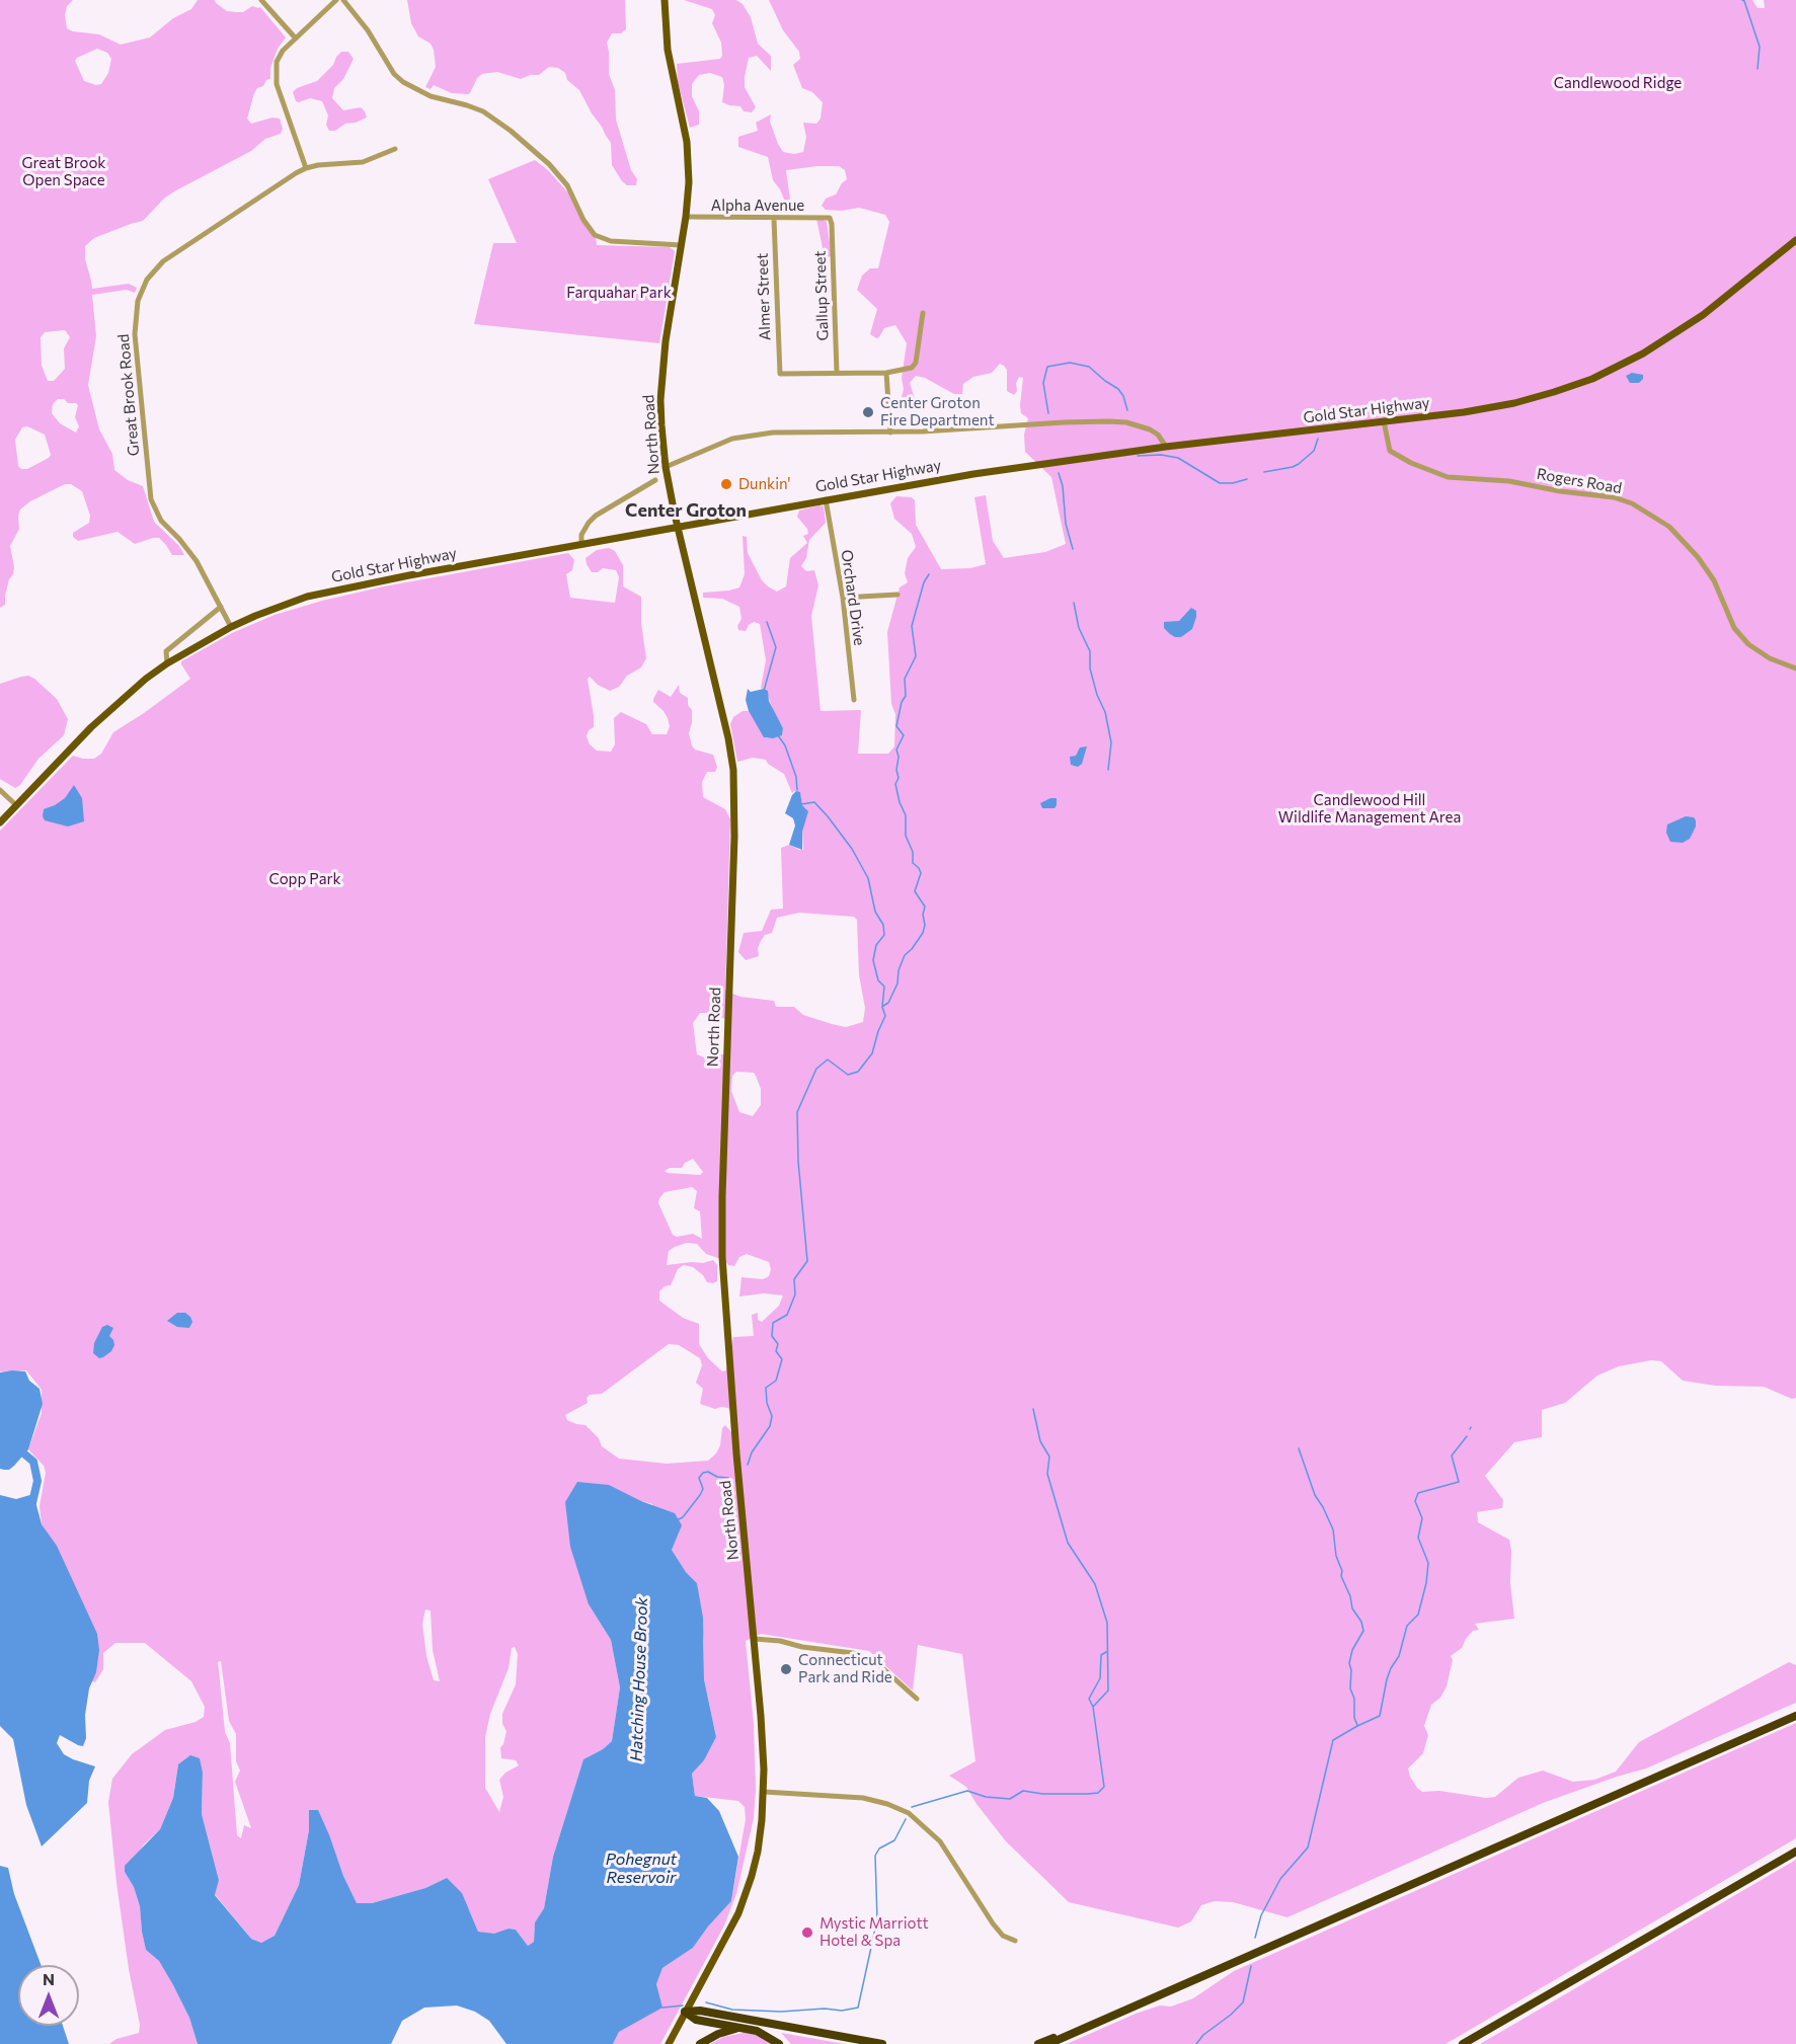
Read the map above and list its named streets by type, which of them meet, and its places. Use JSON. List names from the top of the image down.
{
  "streets": {
    "main road": ["Gold Star Highway", "North Road"],
    "street": [
      "Alpha Avenue",
      "Gallup Street",
      "Almer Street",
      "Great Brook Road",
      "Rogers Road",
      "Orchard Drive"
    ]
  },
  "crossings": [
    ["Alpha Avenue", "Gallup Street"],
    ["Alpha Avenue", "Almer Street"],
    ["Alpha Avenue", "North Road"],
    ["Gallup Street", "Almer Street"],
    ["Great Brook Road", "Gold Star Highway"],
    ["Gold Star Highway", "North Road"],
    ["Gold Star Highway", "Rogers Road"],
    ["Gold Star Highway", "Orchard Drive"]
  ],
  "districts": ["Center Groton"],
  "water": ["Hatching House Brook", "Pohegnut Reservoir"],
  "parks": [
    "Candlewood Ridge",
    "Great Brook Open Space",
    "Farquahar Park",
    "Candlewood Hill Wildlife Management Area",
    "Copp Park"
  ],
  "places": [
    "Center Groton Fire Department",
    "Dunkin'",
    "Connecticut Park and Ride",
    "Mystic Marriott Hotel & Spa"
  ],
  "north": "top"
}
